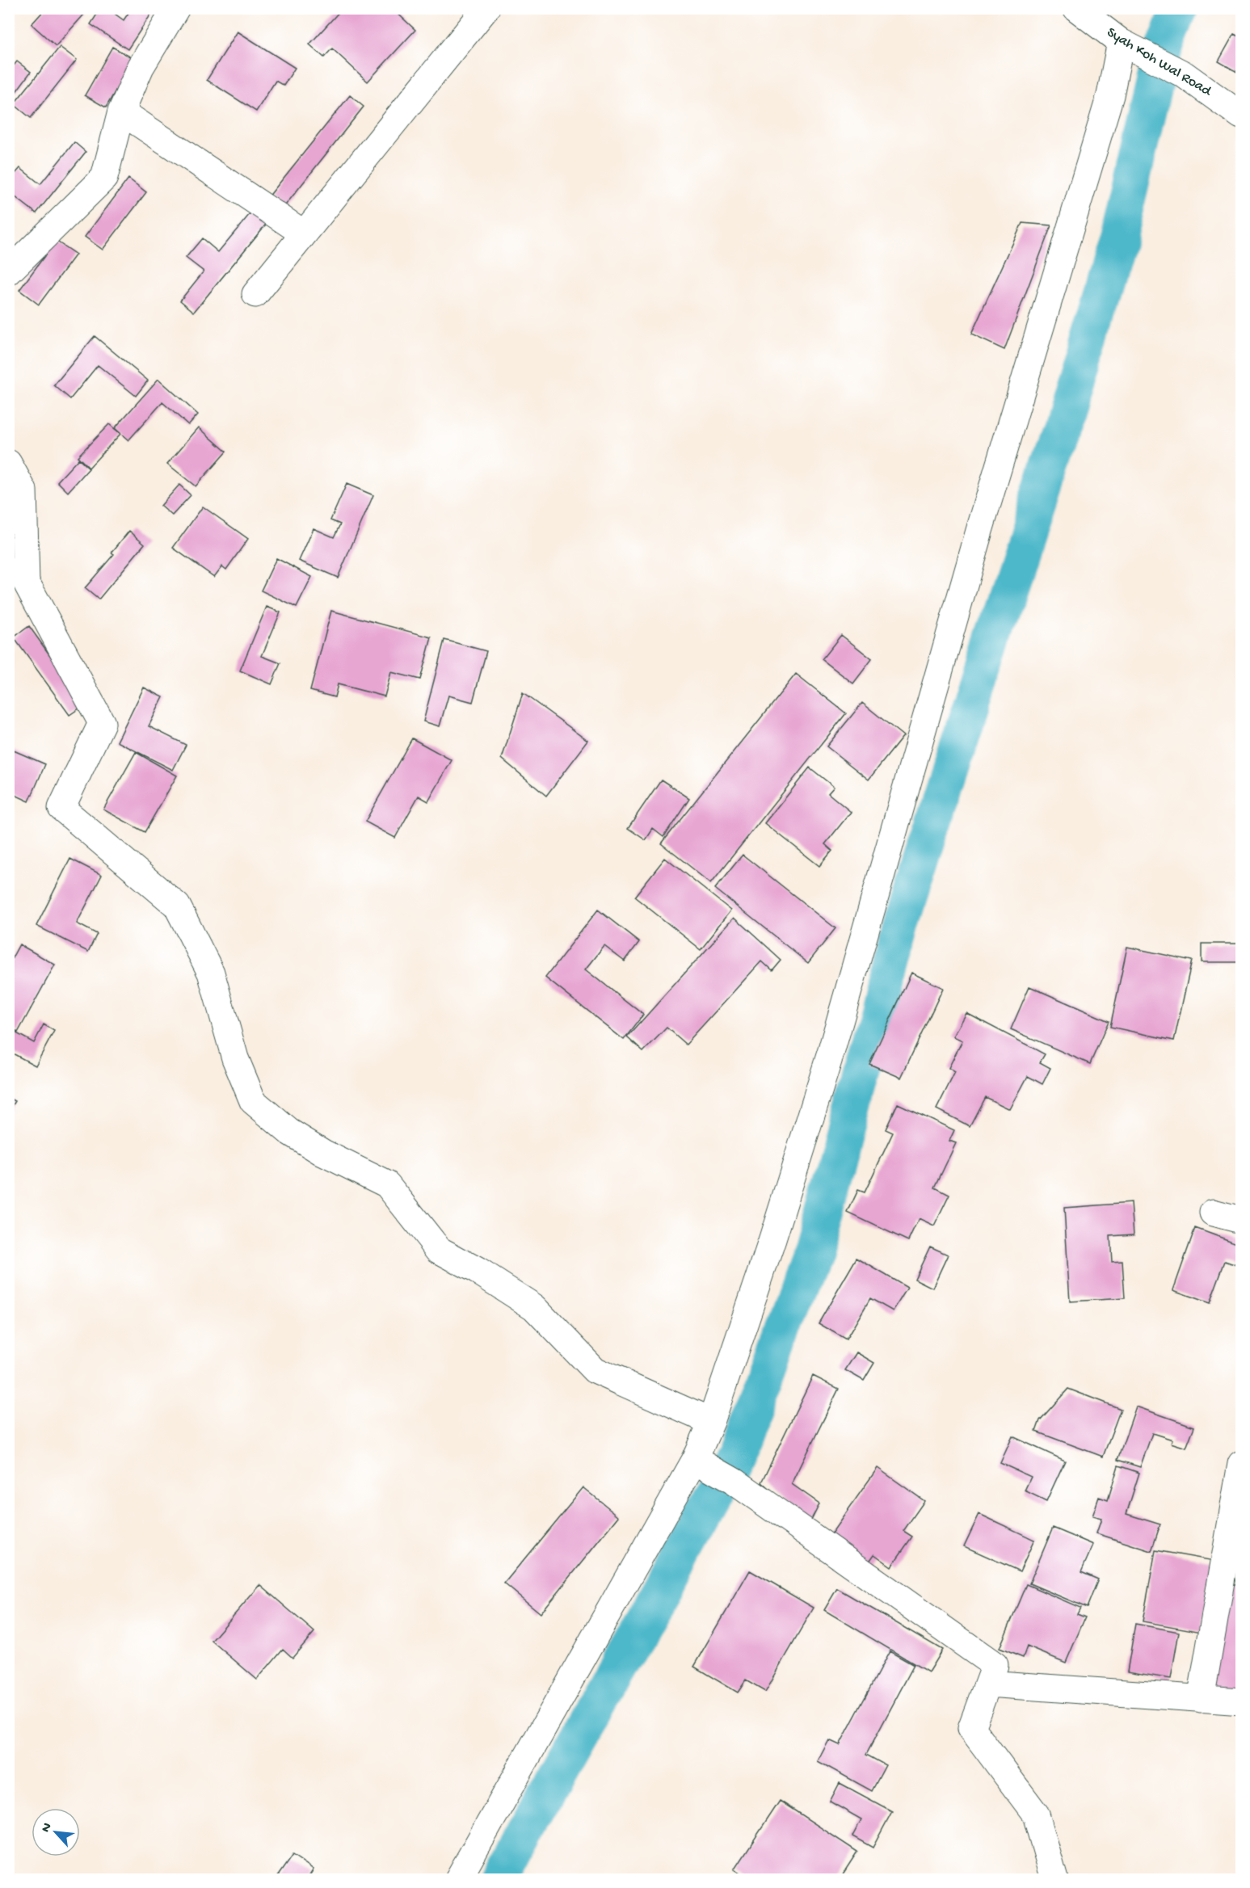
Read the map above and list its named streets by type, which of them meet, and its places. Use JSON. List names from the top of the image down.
{
  "streets": {
    "street": ["Syah Koh Wal Road"]
  },
  "north": "top left"
}
